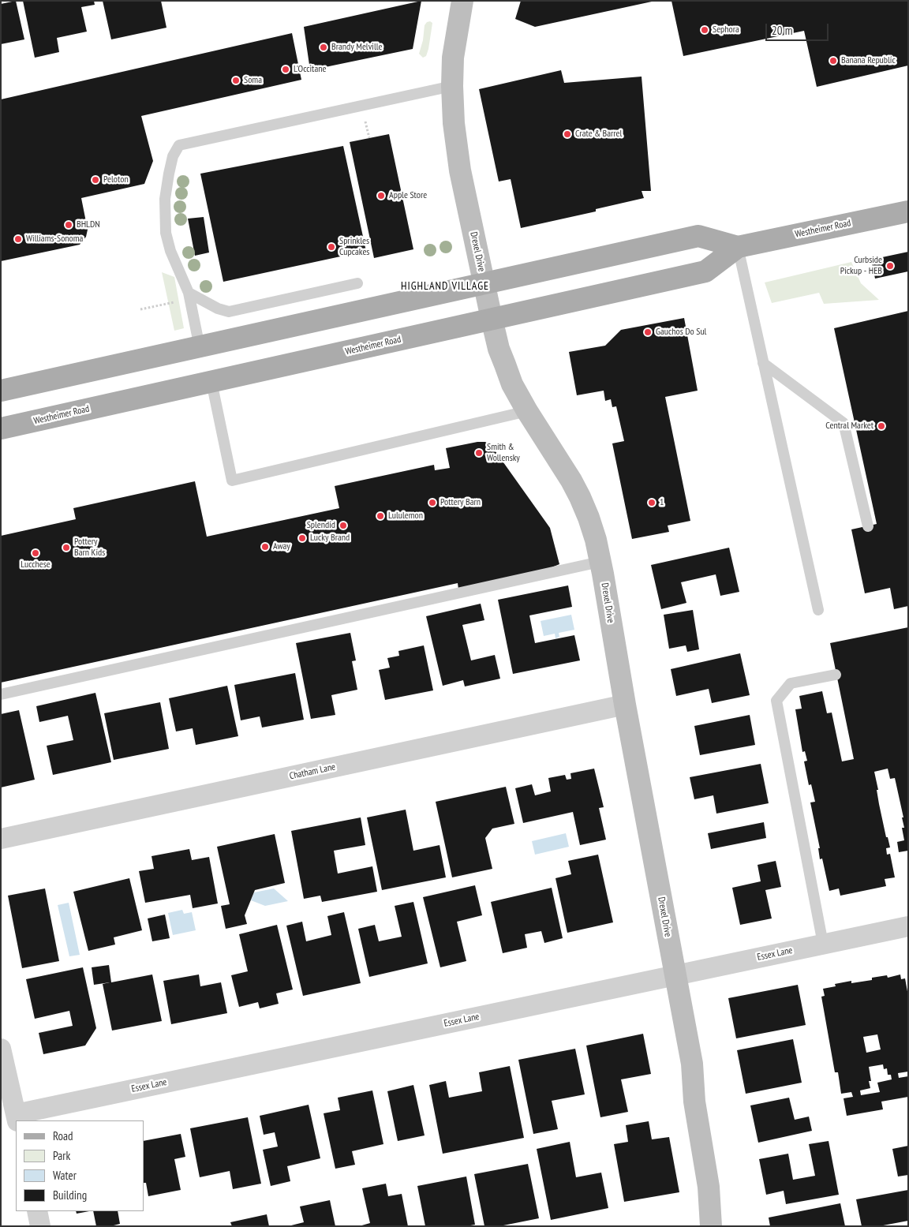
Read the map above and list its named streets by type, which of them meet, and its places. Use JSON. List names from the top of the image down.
{
  "streets": {
    "main road": ["Westheimer Road"],
    "street": ["Drexel Drive", "Chatham Lane", "Essex Lane"]
  },
  "crossings": [
    ["Westheimer Road", "Drexel Drive"],
    ["Drexel Drive", "Chatham Lane"],
    ["Drexel Drive", "Essex Lane"]
  ],
  "districts": ["HIGHLAND VILLAGE"],
  "places": [
    "Sephora",
    "Brandy Melville",
    "Banana Republic",
    "L'Occitane",
    "Soma",
    "Crate & Barrel",
    "Peloton",
    "Apple Store",
    "BHLDN",
    "Williams-Sonoma",
    "Sprinkles Cupcakes",
    "Curbside Pickup - HEB",
    "Gauchos Do Sul",
    "Central Market",
    "Smith & Wollensky",
    "Pottery Barn",
    "1",
    "Lululemon",
    "Splendid",
    "Lucky Brand",
    "Away",
    "Pottery Barn Kids",
    "Lucchese"
  ],
  "legend": [
    "Road",
    "Park",
    "Water",
    "Building"
  ],
  "scale_bar": "20 m"
}
